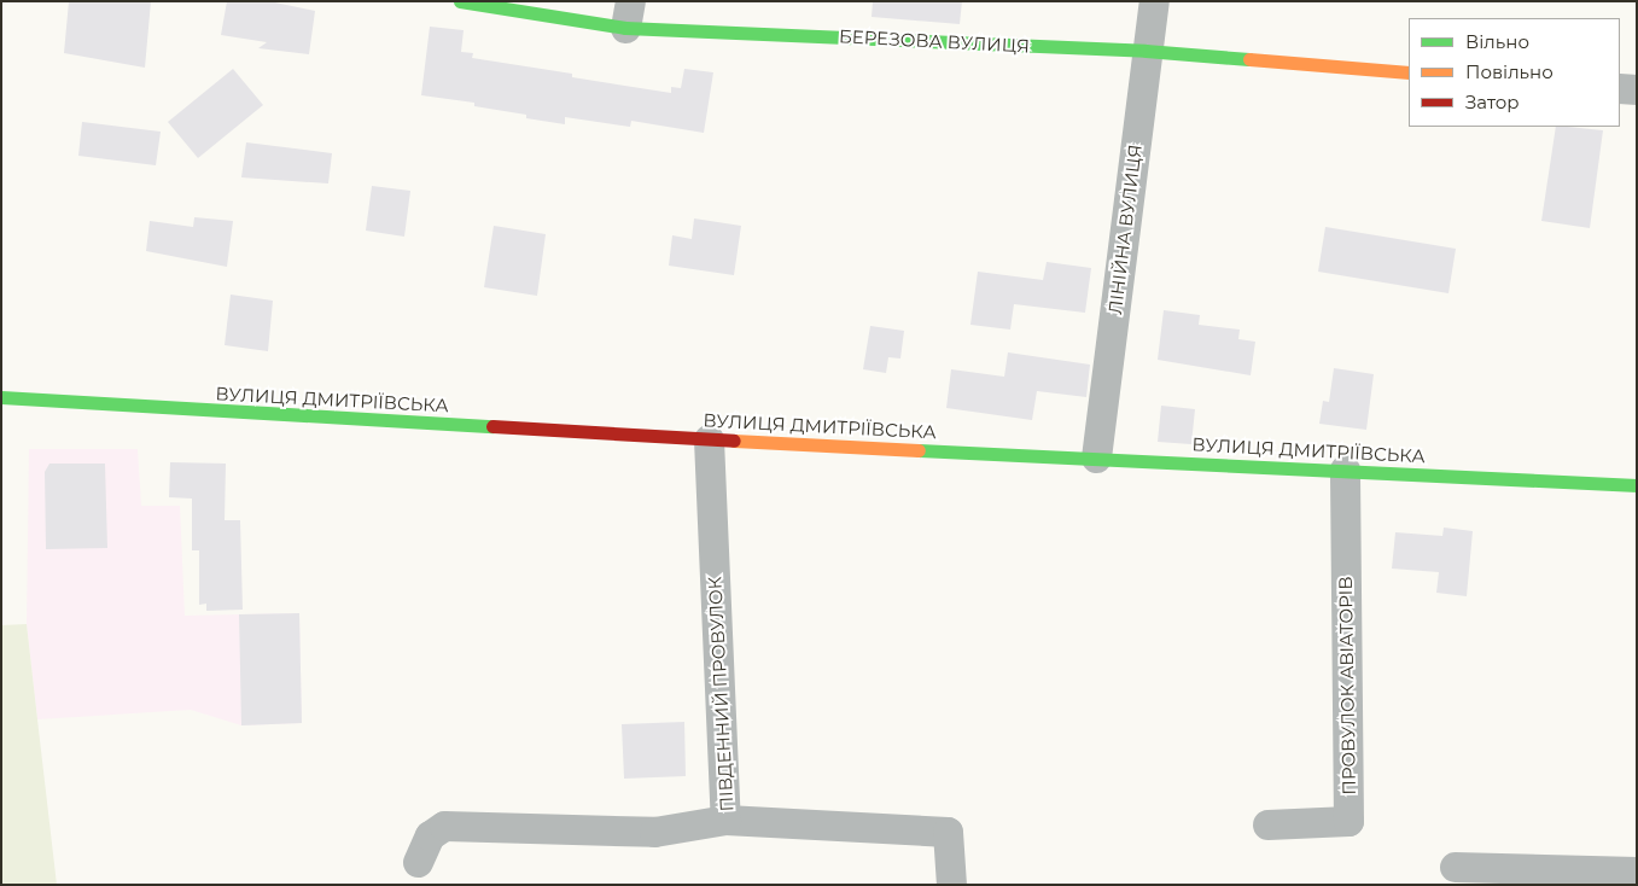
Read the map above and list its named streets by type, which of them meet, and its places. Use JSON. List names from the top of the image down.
{
  "streets": {
    "main road": ["БЕРЕЗОВА ВУЛИЦЯ", "ВУЛИЦЯ ДМИТРІЇВСЬКА"],
    "street": ["ЛІНІЙНА ВУЛИЦЯ", "ПРОВУЛОК АВІАТОРІВ", "ПІВДЕННИЙ ПРОВУЛОК"]
  },
  "crossings": [
    ["БЕРЕЗОВА ВУЛИЦЯ", "ЛІНІЙНА ВУЛИЦЯ"],
    ["ЛІНІЙНА ВУЛИЦЯ", "ВУЛИЦЯ ДМИТРІЇВСЬКА"],
    ["ВУЛИЦЯ ДМИТРІЇВСЬКА", "ПРОВУЛОК АВІАТОРІВ"],
    ["ВУЛИЦЯ ДМИТРІЇВСЬКА", "ПІВДЕННИЙ ПРОВУЛОК"]
  ],
  "legend": ["Вільно", "Повільно", "Затор"]
}
